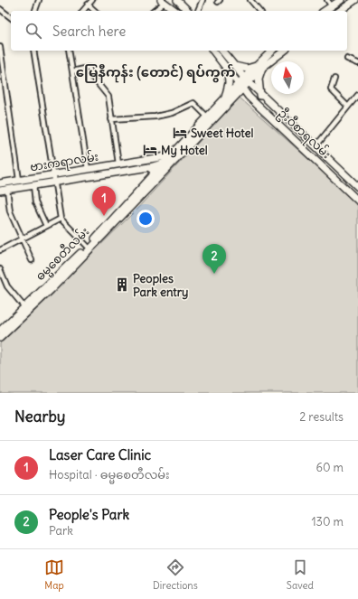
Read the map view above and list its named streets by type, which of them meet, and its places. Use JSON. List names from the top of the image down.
{
  "streets": {
    "main road": ["ဦးဝီစာရလမ်း", "ဗားကရာလမ်း", "ဓမ္မစေတီလမ်း"]
  },
  "crossings": [
    ["ဦးဝီစာရလမ်း", "ဓမ္မစေတီလမ်း"],
    ["ဗားကရာလမ်း", "ဓမ္မစေတီလမ်း"]
  ],
  "districts": ["မြေနီကုန်း (တောင်) ရပ်ကွက်"],
  "places": {
    "hotel": ["Sweet Hotel", "My Hotel"],
    "building": ["Peoples Park entry"]
  },
  "north": "top",
  "page": {
    "search": "Search here",
    "pins": ["1", "2"],
    "heading": ["Nearby", "2 results"],
    "list": [
      {
        "mark": "1",
        "name": "Laser Care Clinic",
        "note": "Hospital · ဓမ္မစေတီလမ်း",
        "value": "60 m"
      },
      {
        "mark": "2",
        "name": "People's Park",
        "note": "Park",
        "value": "130 m"
      }
    ],
    "nav": ["Map", "Directions", "Saved"]
  }
}
